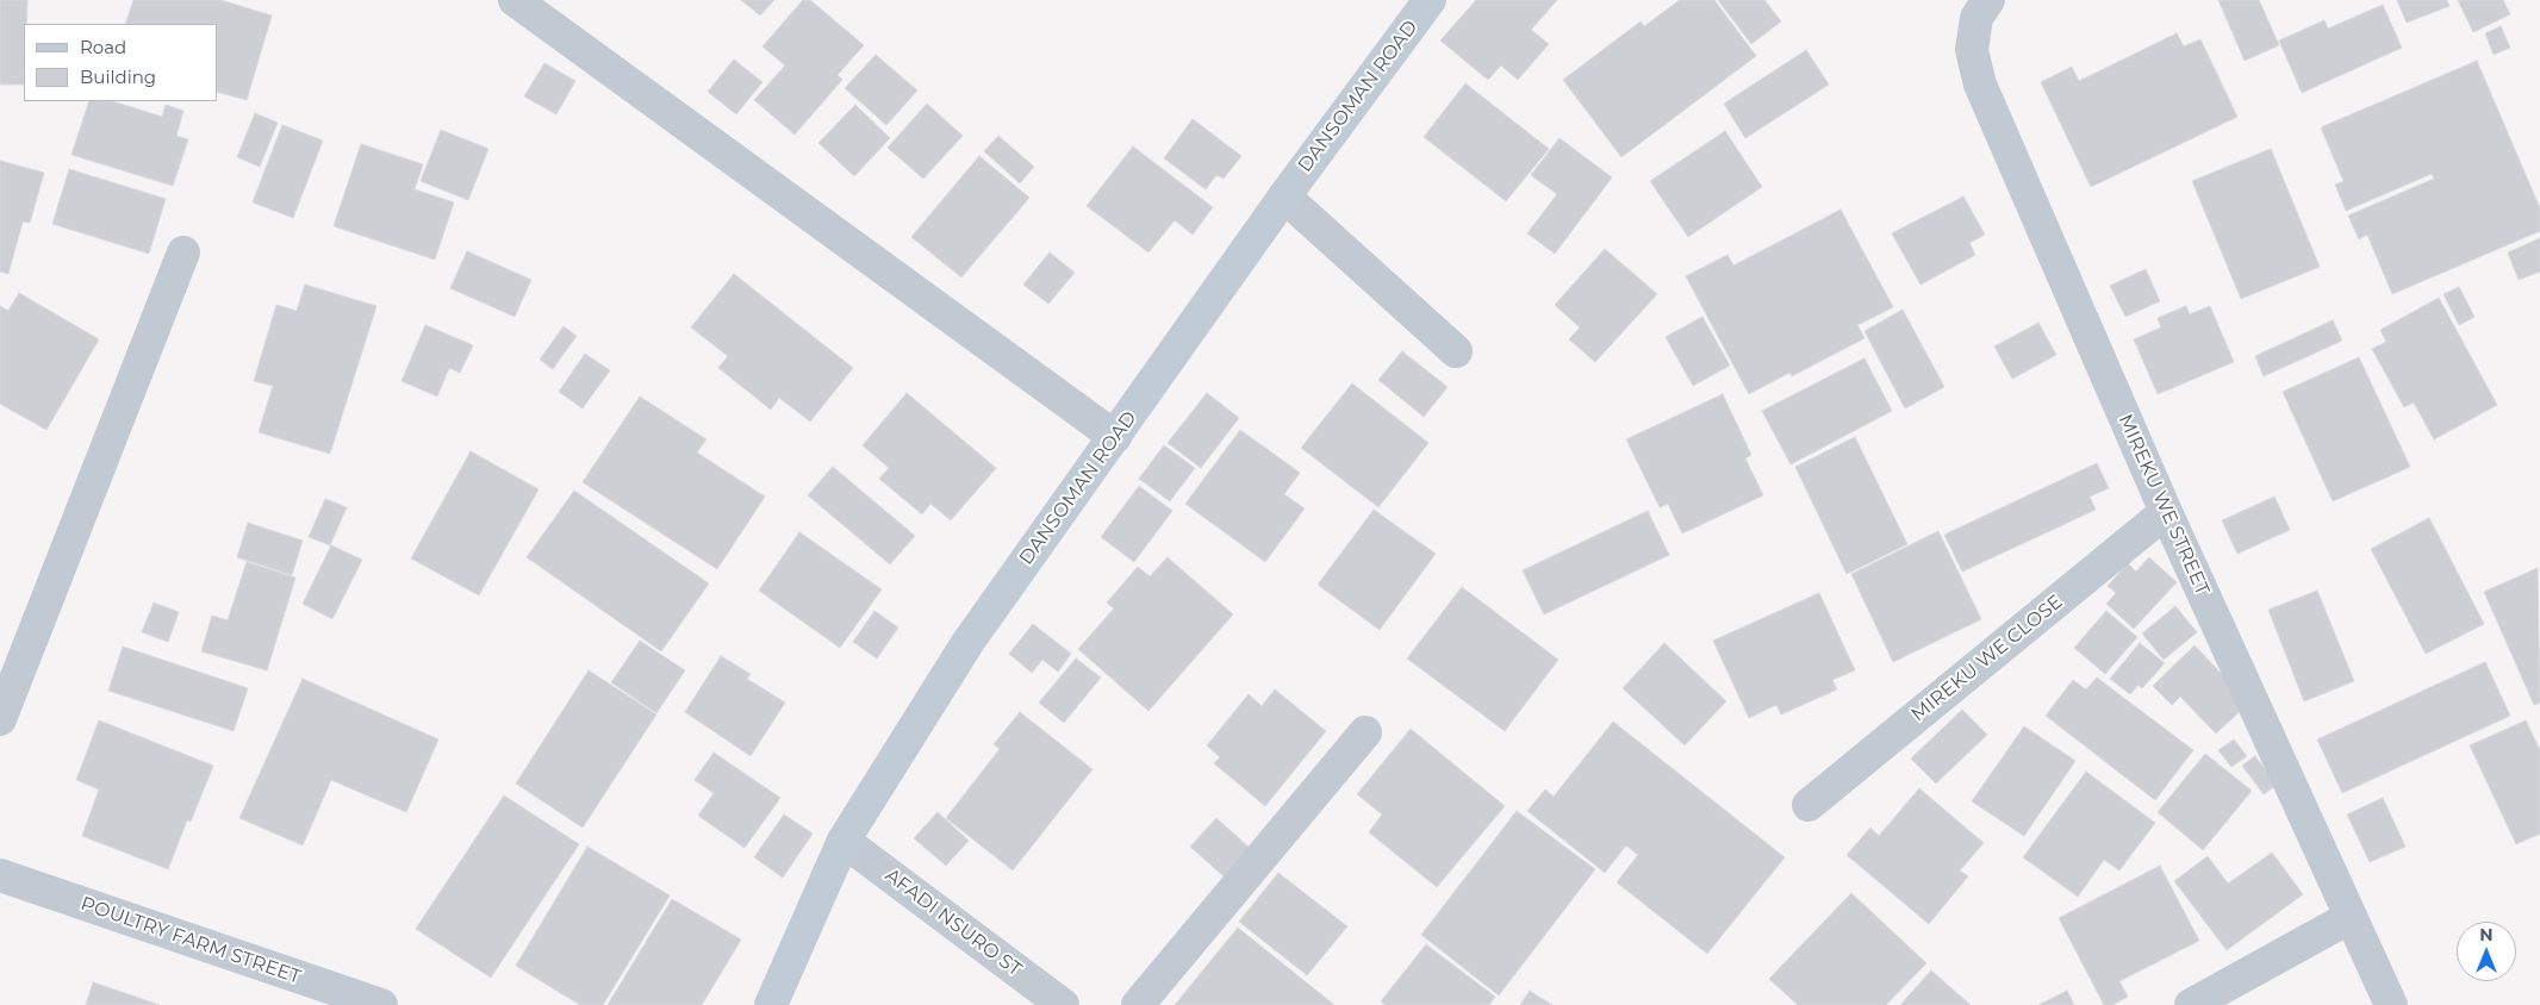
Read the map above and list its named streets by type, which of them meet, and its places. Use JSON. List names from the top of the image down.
{
  "streets": {
    "main road": ["DANSOMAN ROAD"],
    "street": [
      "MIREKU WE STREET",
      "MIREKU WE CLOSE",
      "AFADI NSURO ST",
      "POULTRY FARM STREET"
    ]
  },
  "crossings": [
    ["DANSOMAN ROAD", "AFADI NSURO ST"],
    ["MIREKU WE STREET", "MIREKU WE CLOSE"]
  ],
  "legend": ["Road", "Building"],
  "north": "top"
}
